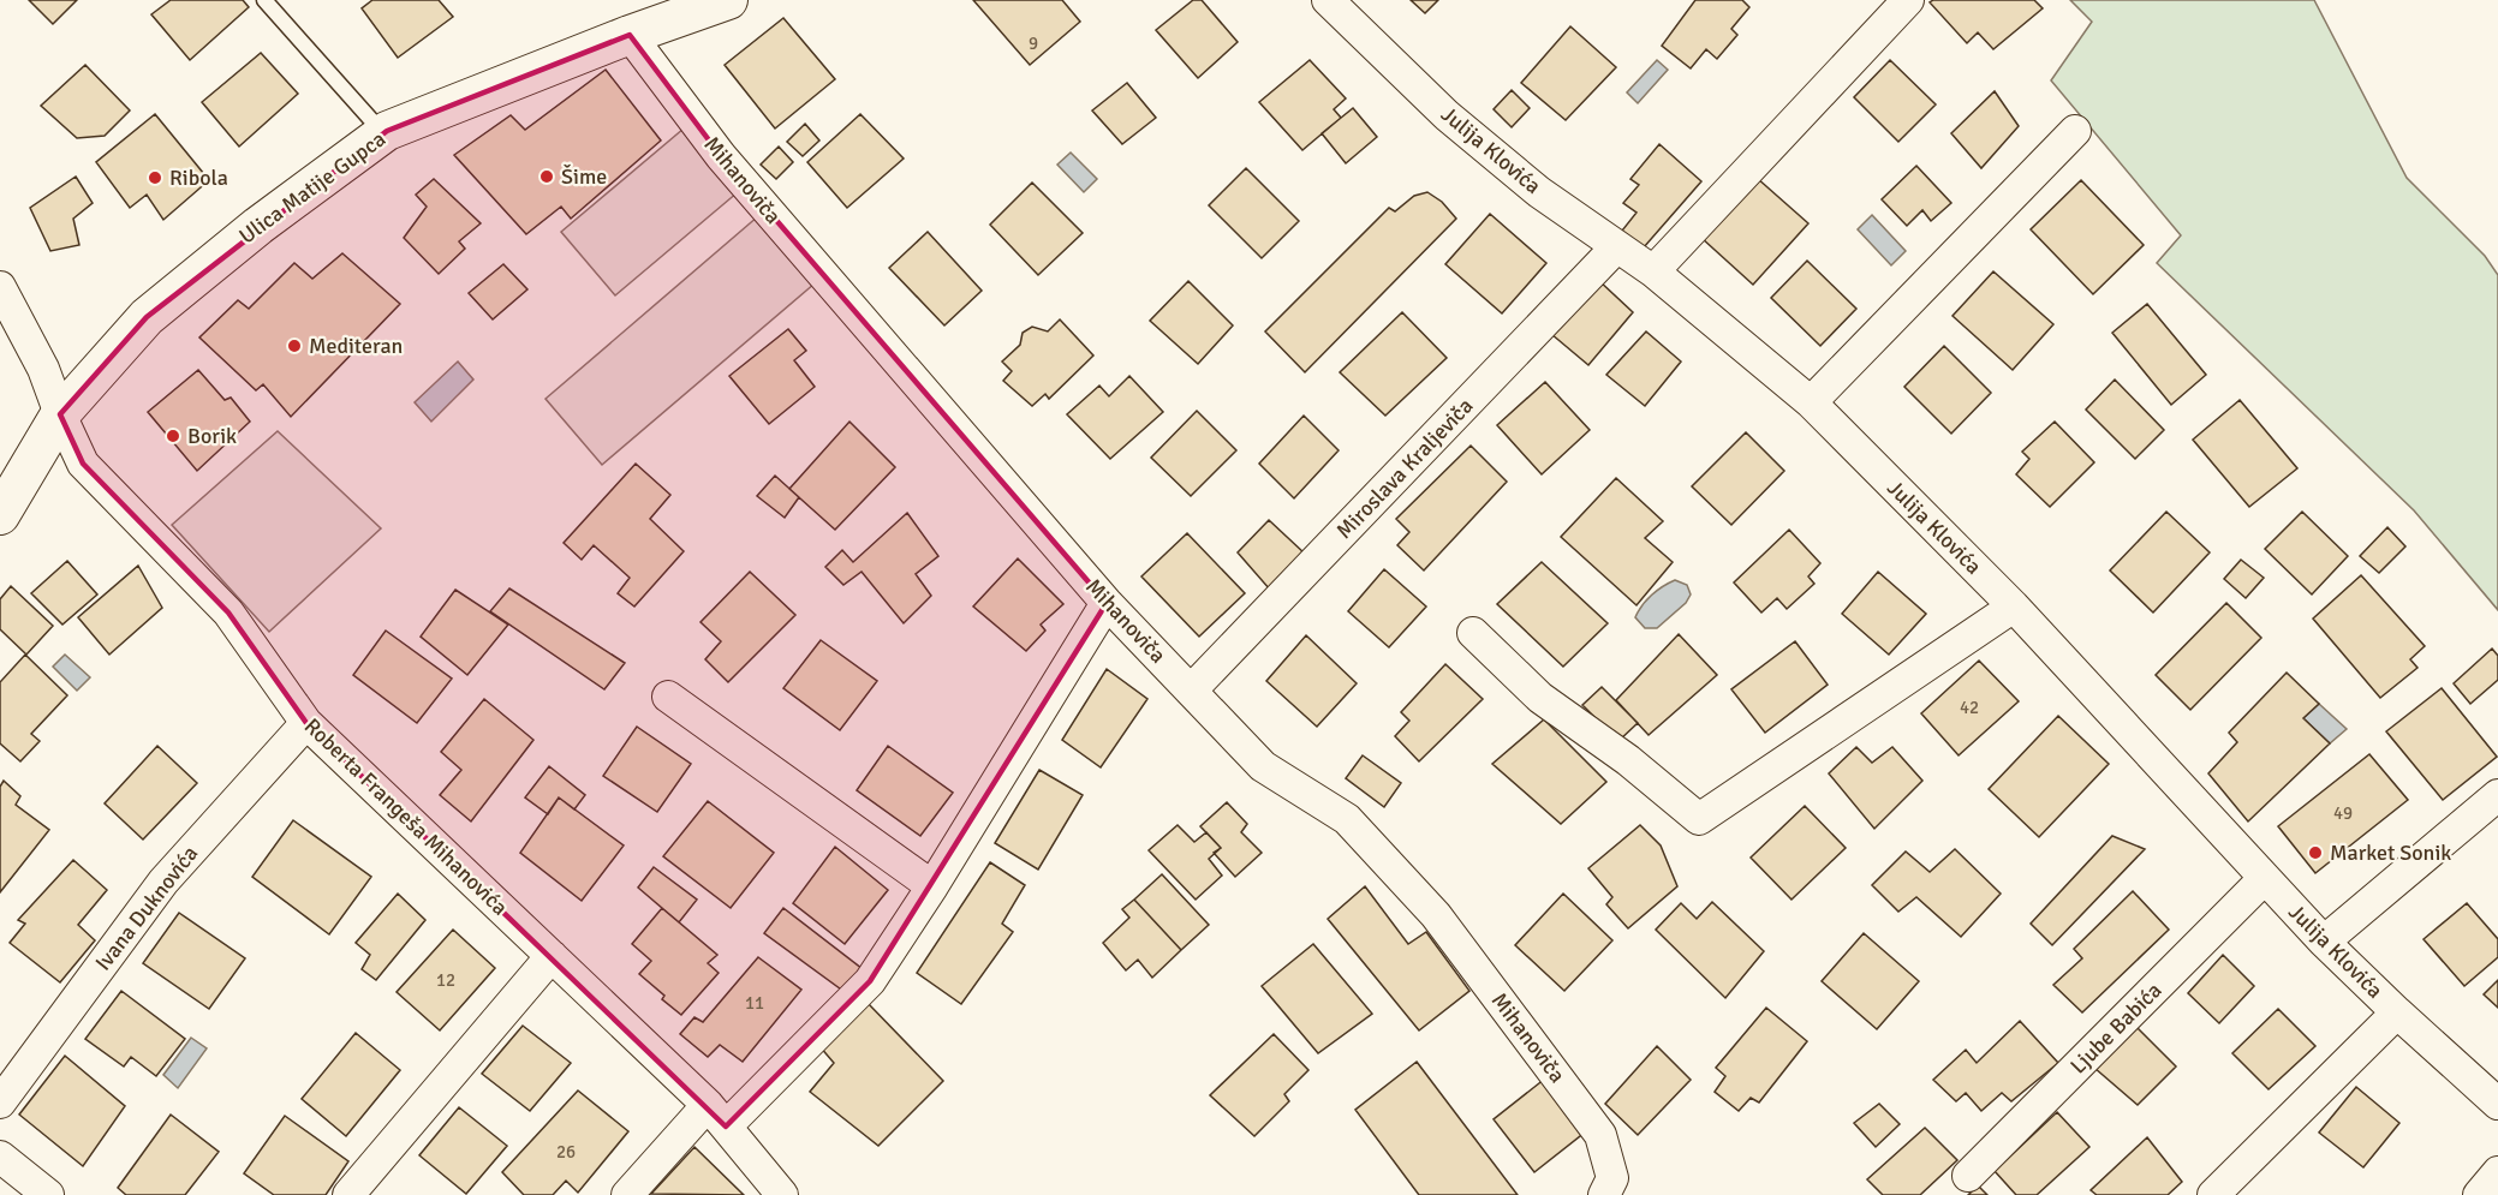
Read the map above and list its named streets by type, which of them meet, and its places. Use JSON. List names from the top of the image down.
{
  "streets": {
    "street": [
      "Julija Klovića",
      "Mihanoviča",
      "Ulica Matije Gupca",
      "Miroslava Kraljeviča",
      "Roberta Frangeša Mihanovića",
      "Ivana Duknovića",
      "Ljube Babića"
    ]
  },
  "crossings": [
    ["Julija Klovića", "Miroslava Kraljeviča"],
    ["Julija Klovića", "Ljube Babića"],
    ["Mihanoviča", "Ulica Matije Gupca"],
    ["Mihanoviča", "Miroslava Kraljeviča"],
    ["Ulica Matije Gupca", "Roberta Frangeša Mihanovića"],
    ["Roberta Frangeša Mihanovića", "Ivana Duknovića"]
  ],
  "places": [
    "Šime",
    "Ribola",
    "Mediteran",
    "Borik",
    "Market Sonik"
  ],
  "house_numbers": [
    "9",
    "42",
    "49",
    "12",
    "11",
    "26"
  ]
}
